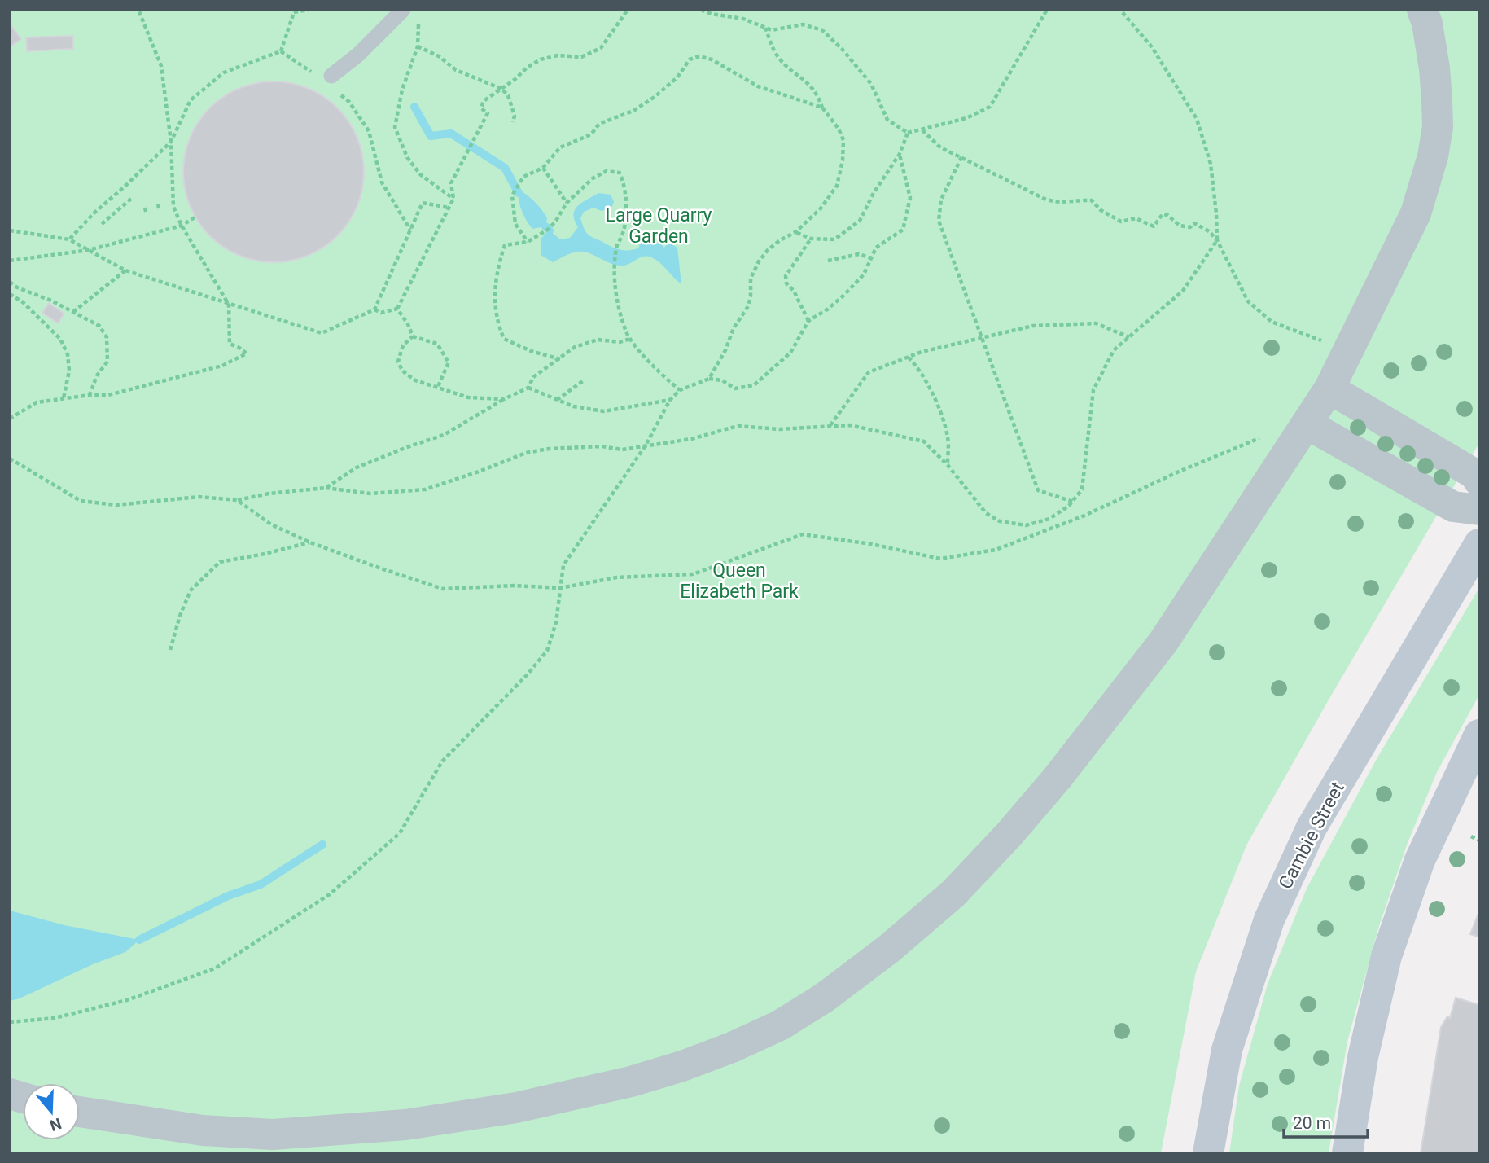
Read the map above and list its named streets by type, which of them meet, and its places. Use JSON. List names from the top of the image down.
{
  "streets": {
    "main road": ["Cambie Street"]
  },
  "parks": ["Large Quarry Garden", "Queen Elizabeth Park"],
  "scale_bar": "20 m",
  "north": "bottom"
}
